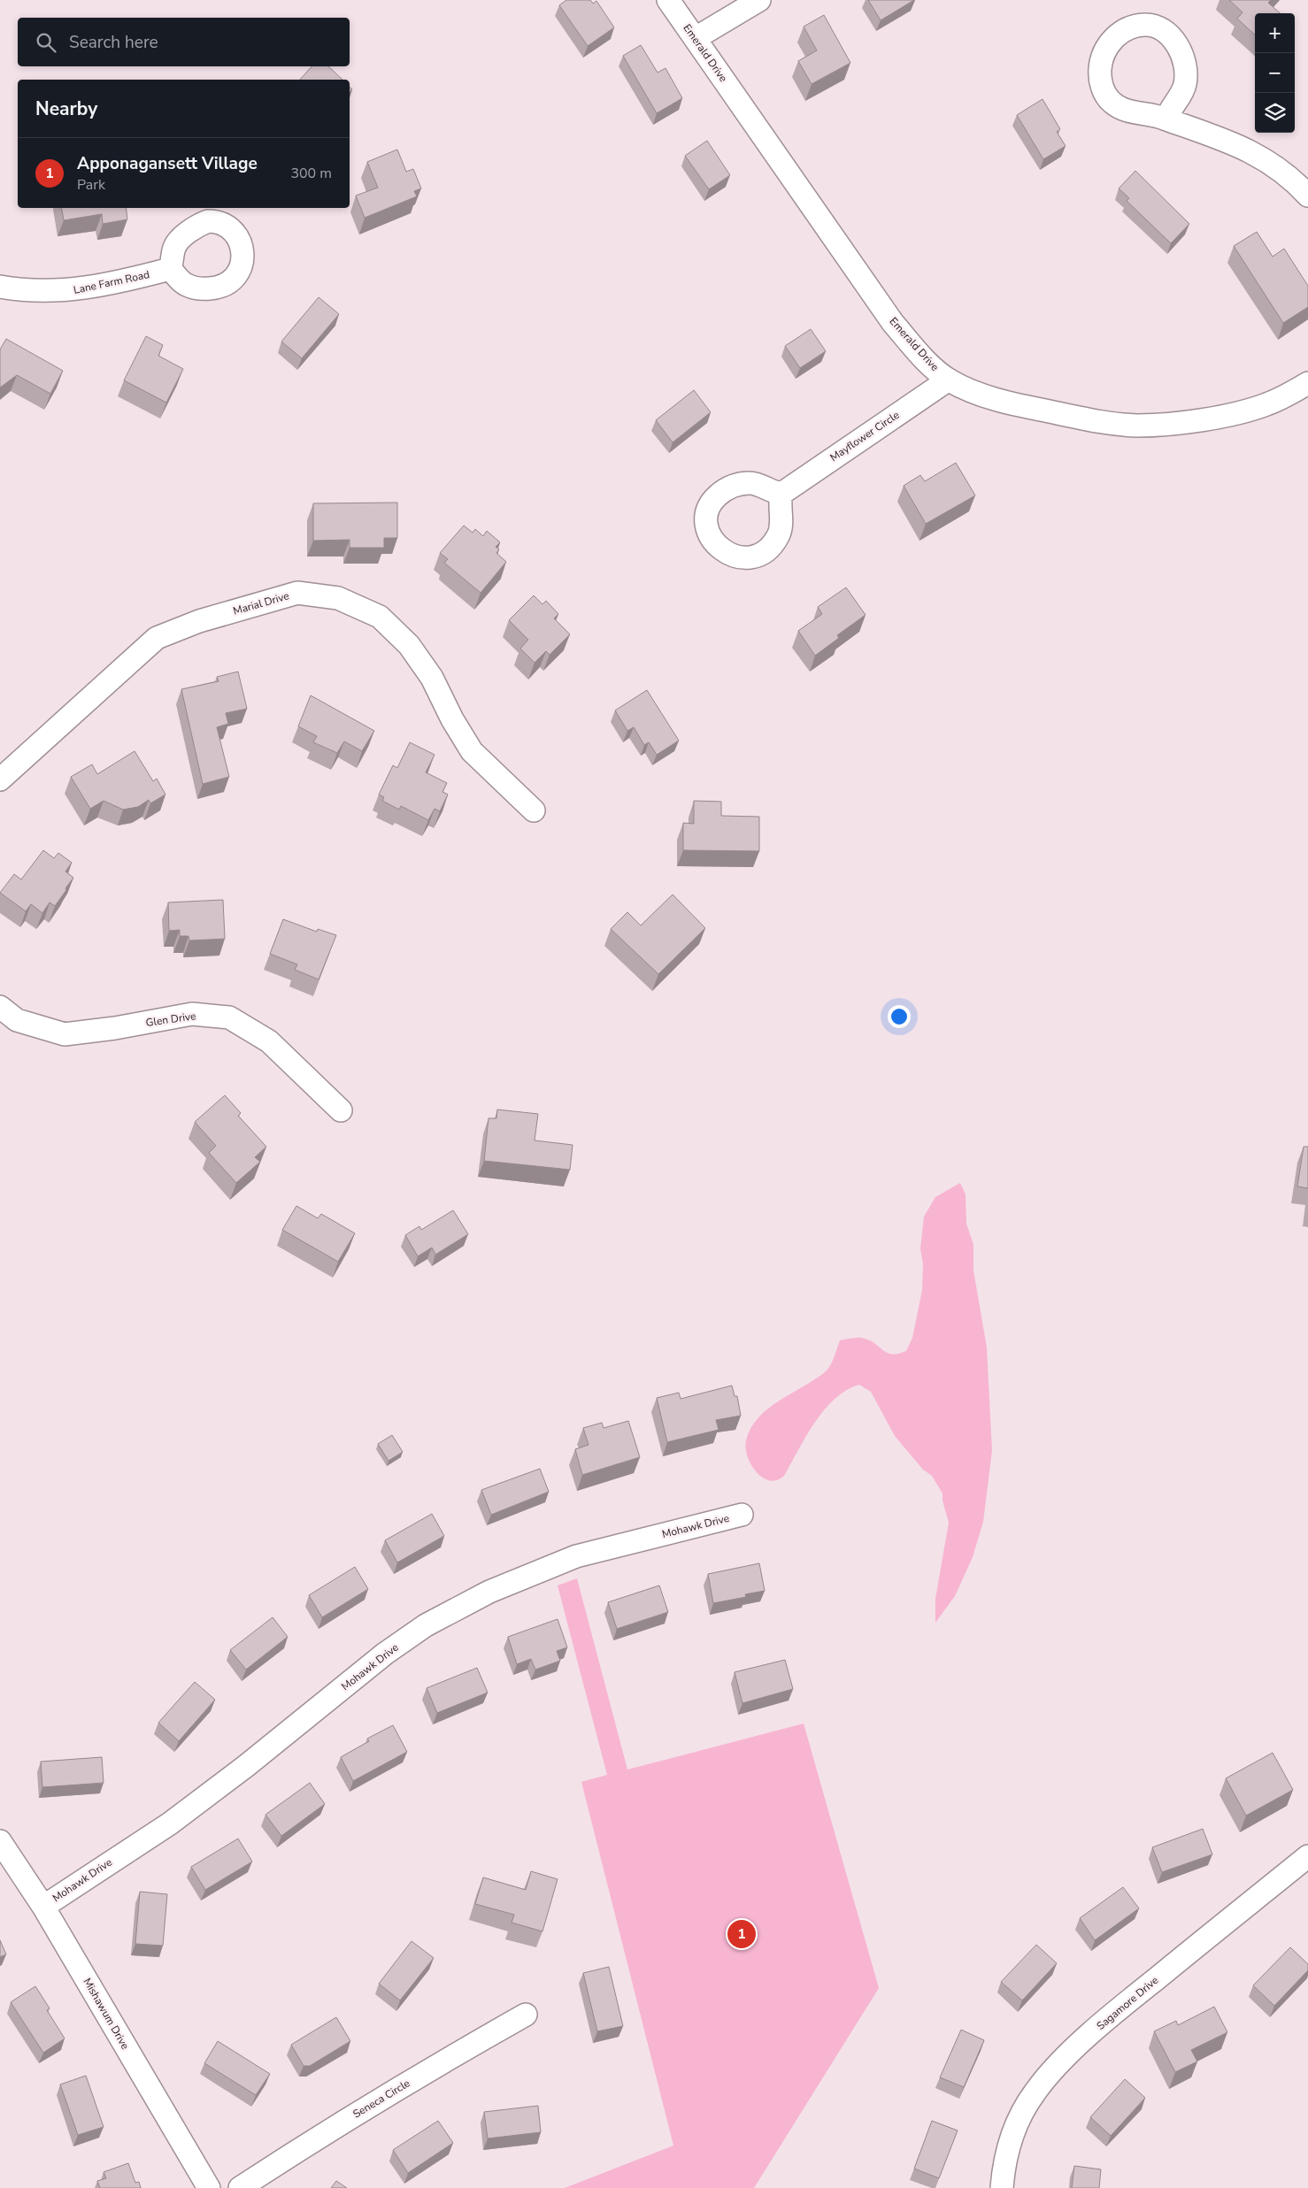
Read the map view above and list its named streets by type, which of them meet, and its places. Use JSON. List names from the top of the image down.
{
  "streets": {
    "street": [
      "Emerald Drive",
      "Lane Farm Road",
      "Mayflower Circle",
      "Marial Drive",
      "Glen Drive",
      "Mohawk Drive",
      "Sagamore Drive",
      "Mishawum Drive",
      "Seneca Circle"
    ]
  },
  "crossings": [
    ["Emerald Drive", "Mayflower Circle"],
    ["Mohawk Drive", "Mishawum Drive"]
  ],
  "page": {
    "map_buttons": ["+", "−"],
    "search": "Search here",
    "heading": "Nearby",
    "list": [
      {
        "mark": "1",
        "name": "Apponagansett Village",
        "note": "Park",
        "value": "300 m"
      }
    ],
    "pins": "1"
  }
}
